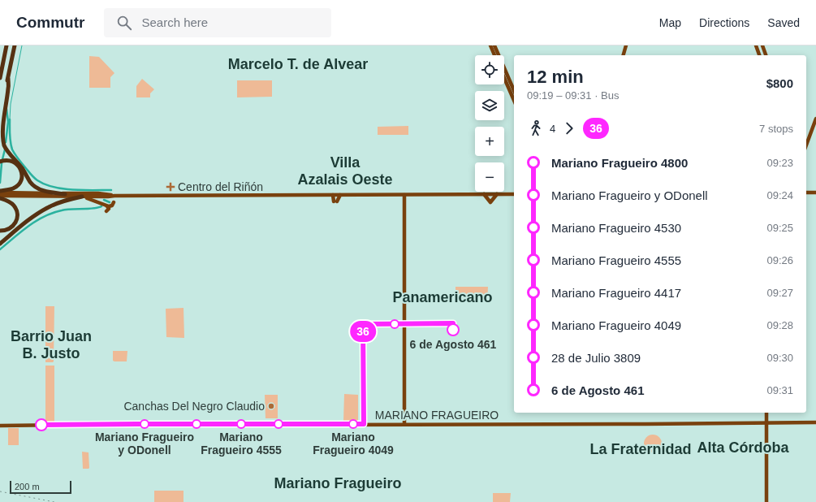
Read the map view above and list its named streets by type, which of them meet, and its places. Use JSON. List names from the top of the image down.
{
  "streets": {
    "main road": ["MARIANO FRAGUEIRO"]
  },
  "districts": [
    "Marcelo T. de Alvear",
    "Villa Azalais Oeste",
    "Panamericano",
    "Barrio Juan B. Justo",
    "Alta Córdoba",
    "La Fraternidad",
    "Mariano Fragueiro"
  ],
  "places": {
    "health": ["Centro del Riñón"],
    "other": [
      "6 de Agosto 461",
      "Canchas Del Negro Claudio",
      "Mariano Fragueiro y ODonell",
      "Mariano Fragueiro 4555",
      "Mariano Fragueiro 4049"
    ]
  },
  "lines": ["bus line 36"],
  "scale_bar": "200 m",
  "page": {
    "header": "Commutr",
    "search": "Search here",
    "nav": ["Map", "Directions", "Saved"],
    "on_map": "36",
    "map_buttons": ["+", "−"],
    "heading": ["12 min", "09:19 – 09:31 · Bus", "$800"],
    "legs": ["4", "36", "7 stops"],
    "list": [
      {
        "name": "Mariano Fragueiro 4800",
        "value": "09:23"
      },
      {
        "name": "Mariano Fragueiro y ODonell",
        "value": "09:24"
      },
      {
        "name": "Mariano Fragueiro 4530",
        "value": "09:25"
      },
      {
        "name": "Mariano Fragueiro 4555",
        "value": "09:26"
      },
      {
        "name": "Mariano Fragueiro 4417",
        "value": "09:27"
      },
      {
        "name": "Mariano Fragueiro 4049",
        "value": "09:28"
      },
      {
        "name": "28 de Julio 3809",
        "value": "09:30"
      },
      {
        "name": "6 de Agosto 461",
        "value": "09:31"
      }
    ],
    "scale": "200 m"
  }
}
